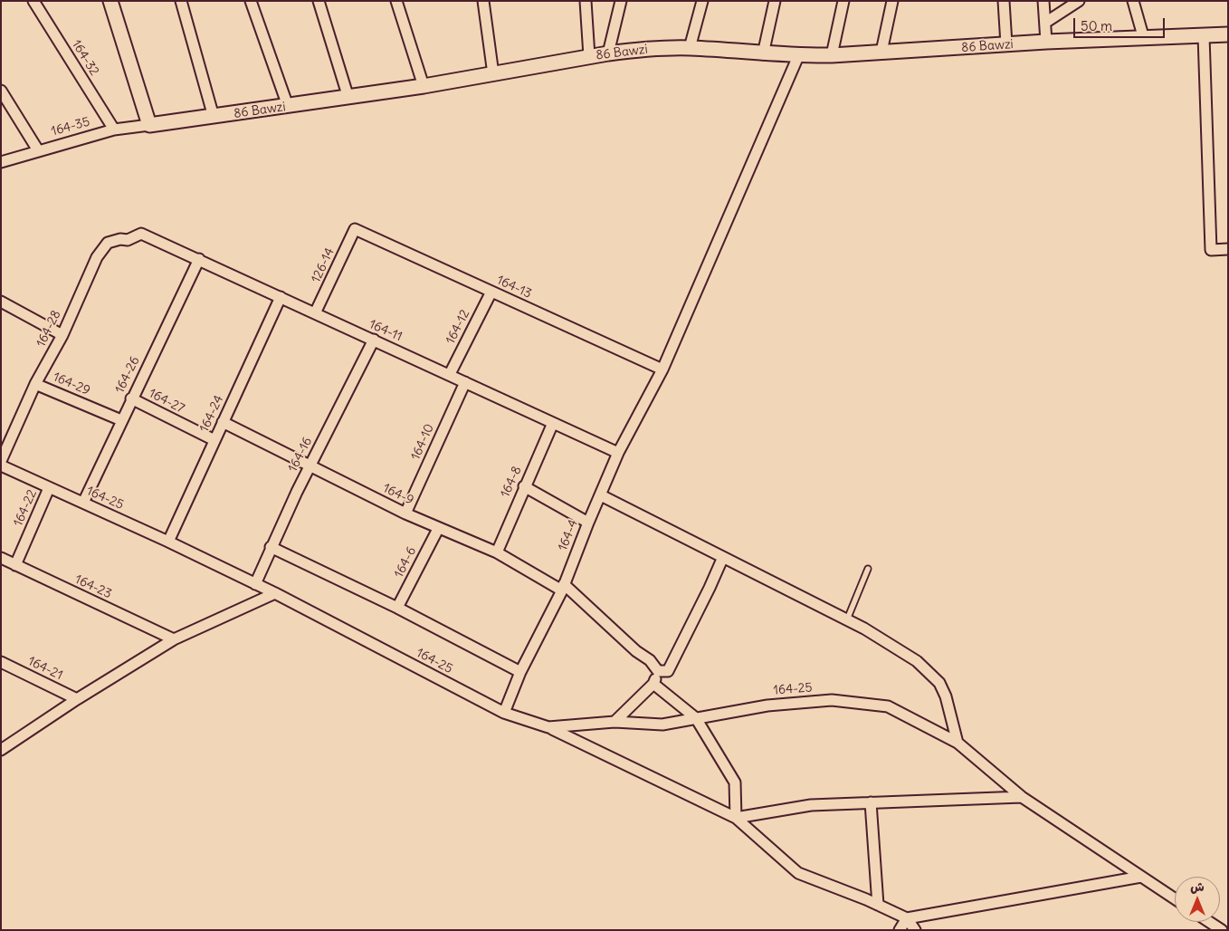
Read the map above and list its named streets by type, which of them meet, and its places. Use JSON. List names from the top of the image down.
{
  "streets": {
    "street": [
      "86 Bawzi",
      "164-32",
      "164-35",
      "126-14",
      "164-13",
      "164-12",
      "164-28",
      "164-11",
      "164-26",
      "164-29",
      "164-27",
      "164-24",
      "164-10",
      "164-16",
      "164-8",
      "164-9",
      "164-25",
      "164-22",
      "164-4",
      "164-6",
      "164-23",
      "164-21"
    ]
  },
  "crossings": [
    ["86 Bawzi", "164-35"],
    ["86 Bawzi", "164-4"],
    ["164-32", "164-35"],
    ["126-14", "164-13"],
    ["126-14", "164-11"],
    ["164-13", "164-12"],
    ["164-13", "164-4"],
    ["164-12", "164-11"],
    ["164-28", "164-11"],
    ["164-28", "164-29"],
    ["164-11", "164-26"],
    ["164-11", "164-24"],
    ["164-11", "164-10"],
    ["164-11", "164-16"],
    ["164-11", "164-8"],
    ["164-11", "164-4"],
    ["164-26", "164-29"],
    ["164-26", "164-27"],
    ["164-26", "164-25"],
    ["164-27", "164-24"],
    ["164-24", "164-9"],
    ["164-24", "164-25"],
    ["164-10", "164-9"],
    ["164-16", "164-9"],
    ["164-16", "164-25"],
    ["164-8", "164-9"],
    ["164-9", "164-4"],
    ["164-9", "164-6"],
    ["164-25", "164-22"],
    ["164-25", "164-4"],
    ["164-22", "164-23"]
  ],
  "scale_bar": "50 m",
  "north": "top"
}
